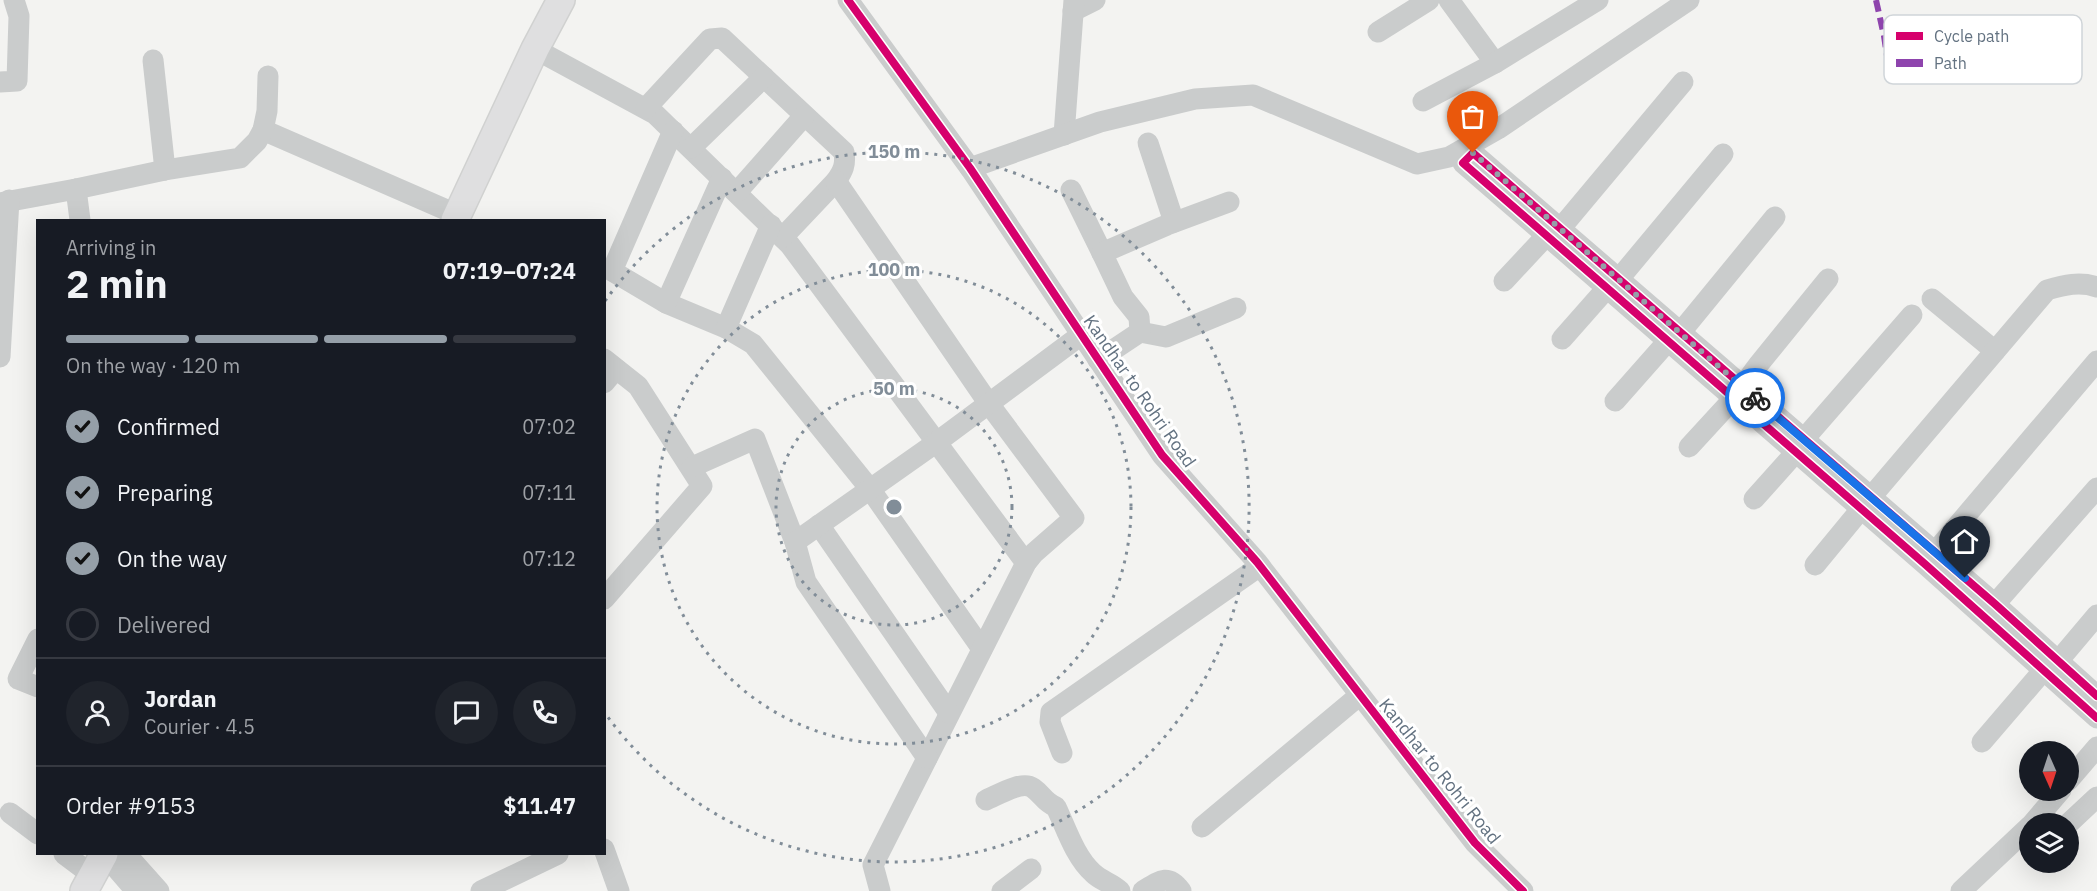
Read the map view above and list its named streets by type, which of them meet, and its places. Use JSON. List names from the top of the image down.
{
  "streets": {
    "street": ["Kandhar to Rohri Road"]
  },
  "legend": ["Cycle path", "Path"],
  "north": "bottom",
  "page": {
    "heading": ["2 min", "Arriving in", "07:19–07:24"],
    "panel": [
      "Jordan",
      "Courier · 4.5",
      "Order #9153",
      "$11.47"
    ],
    "bar": "On the way · 120 m",
    "list": [
      ["Confirmed", "07:02"],
      ["Preparing", "07:11"],
      ["On the way", "07:12"],
      "Delivered"
    ]
  },
  "rings": ["150 m", "100 m", "50 m"]
}
